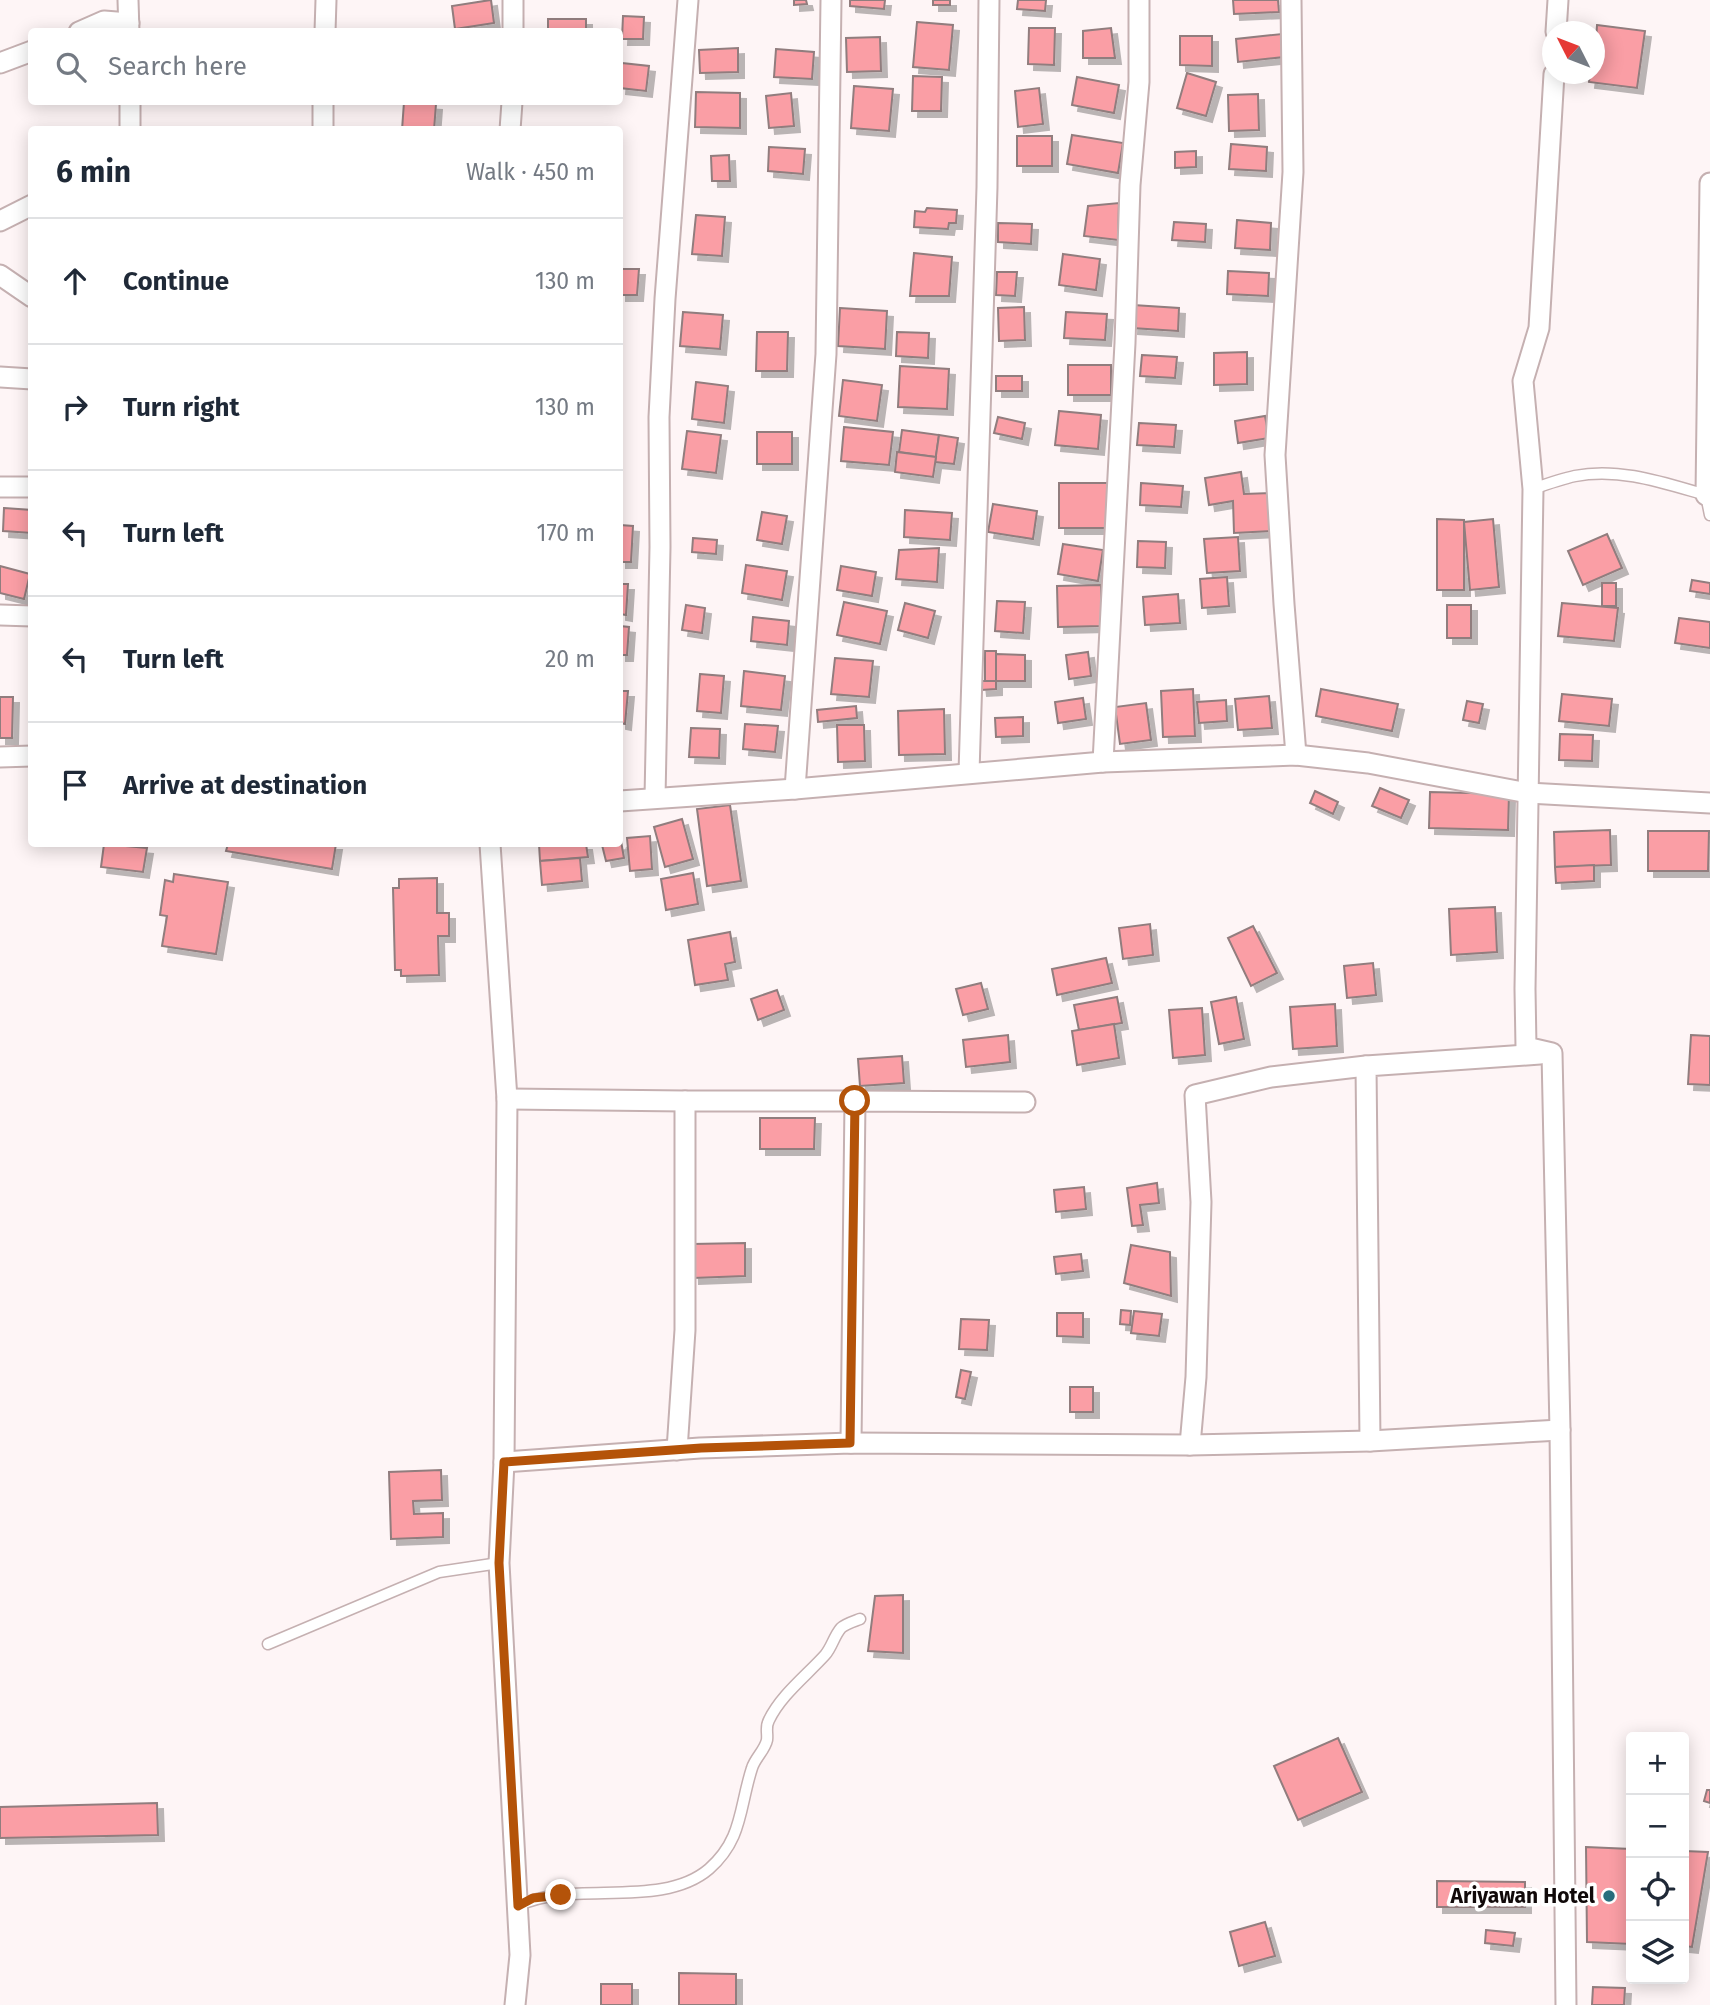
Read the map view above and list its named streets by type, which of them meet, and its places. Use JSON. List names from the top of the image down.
{
  "places": ["Ariyawan Hotel"],
  "north": "top left",
  "page": {
    "search": "Search here",
    "heading": ["6 min", "Walk · 450 m"],
    "list": [
      ["Continue", "130 m"],
      ["Turn right", "130 m"],
      ["Turn left", "170 m"],
      ["Turn left", "20 m"],
      "Arrive at destination"
    ],
    "map_buttons": ["+", "−"]
  }
}
